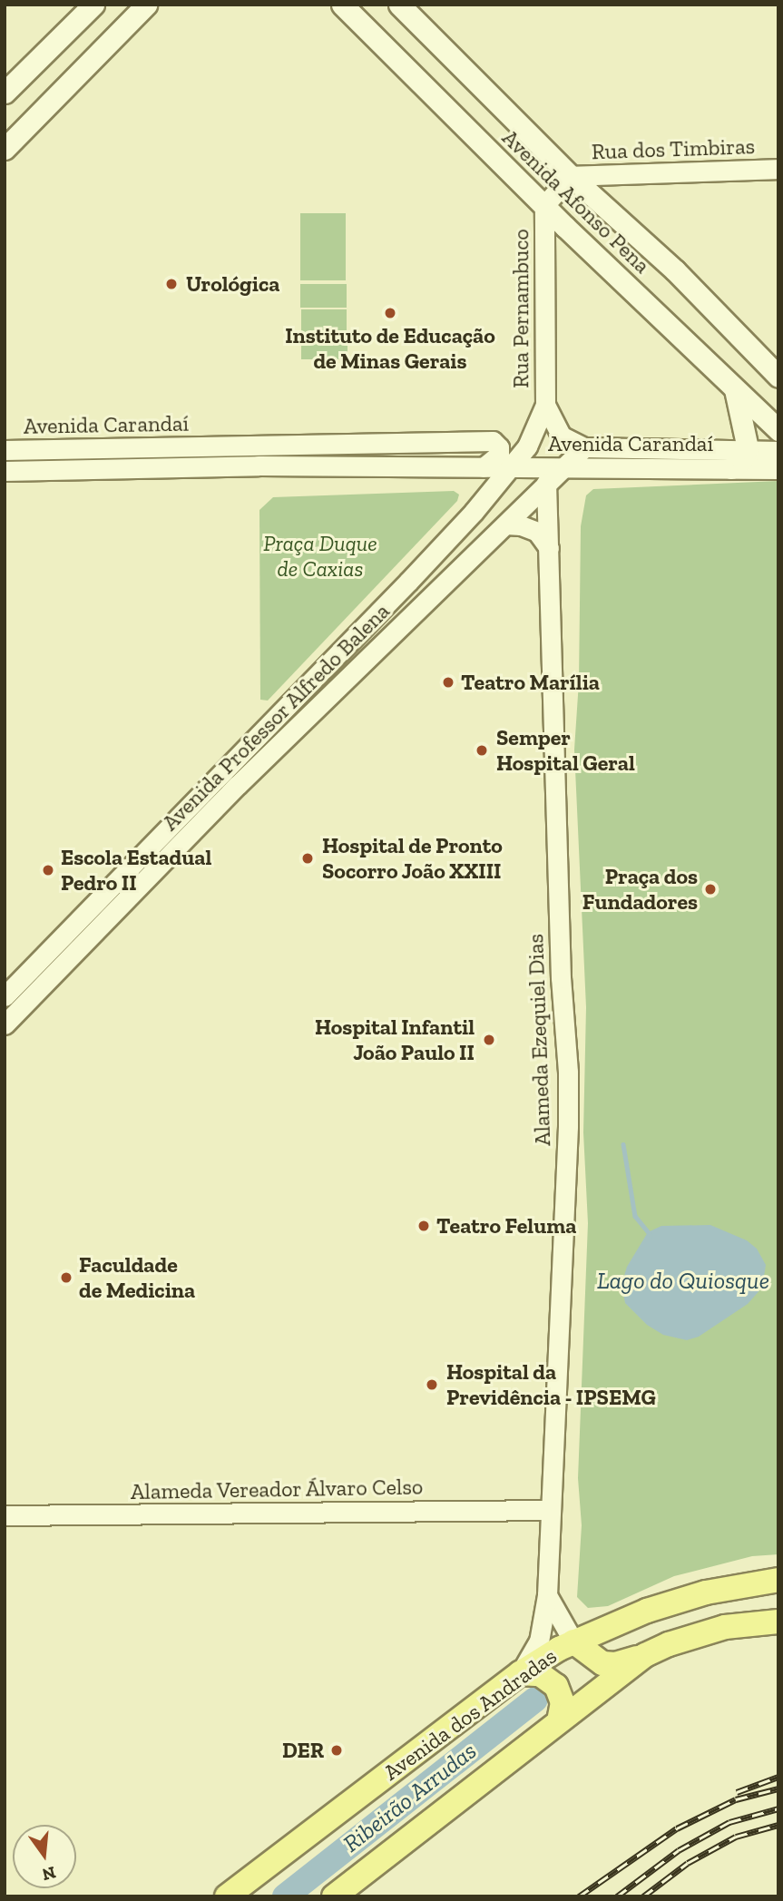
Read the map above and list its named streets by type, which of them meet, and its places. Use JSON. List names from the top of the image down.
{
  "streets": {
    "main road": ["Avenida Afonso Pena", "Avenida dos Andradas"],
    "street": [
      "Rua dos Timbiras",
      "Rua Pernambuco",
      "Avenida Carandaí",
      "Avenida Professor Alfredo Balena",
      "Alameda Ezequiel Dias",
      "Alameda Vereador Álvaro Celso"
    ]
  },
  "crossings": [
    ["Rua dos Timbiras", "Avenida Afonso Pena"],
    ["Rua dos Timbiras", "Rua Pernambuco"],
    ["Avenida Afonso Pena", "Rua Pernambuco"],
    ["Rua Pernambuco", "Avenida Professor Alfredo Balena"],
    ["Avenida Carandaí", "Avenida Professor Alfredo Balena"],
    ["Avenida Professor Alfredo Balena", "Alameda Ezequiel Dias"],
    ["Alameda Ezequiel Dias", "Alameda Vereador Álvaro Celso"],
    ["Alameda Ezequiel Dias", "Avenida dos Andradas"]
  ],
  "water": ["Lago do Quiosque", "Ribeirão Arrudas"],
  "parks": ["Praça Duque de Caxias"],
  "places": [
    "Urológica",
    "Instituto de Educação de Minas Gerais",
    "Teatro Marília",
    "Semper Hospital Geral",
    "Hospital de Pronto Socorro João XXIII",
    "Escola Estadual Pedro II",
    "Praça dos Fundadores",
    "Hospital Infantil João Paulo II",
    "Teatro Feluma",
    "Faculdade de Medicina",
    "Hospital da Previdência - IPSEMG",
    "DER"
  ],
  "north": "bottom"
}
